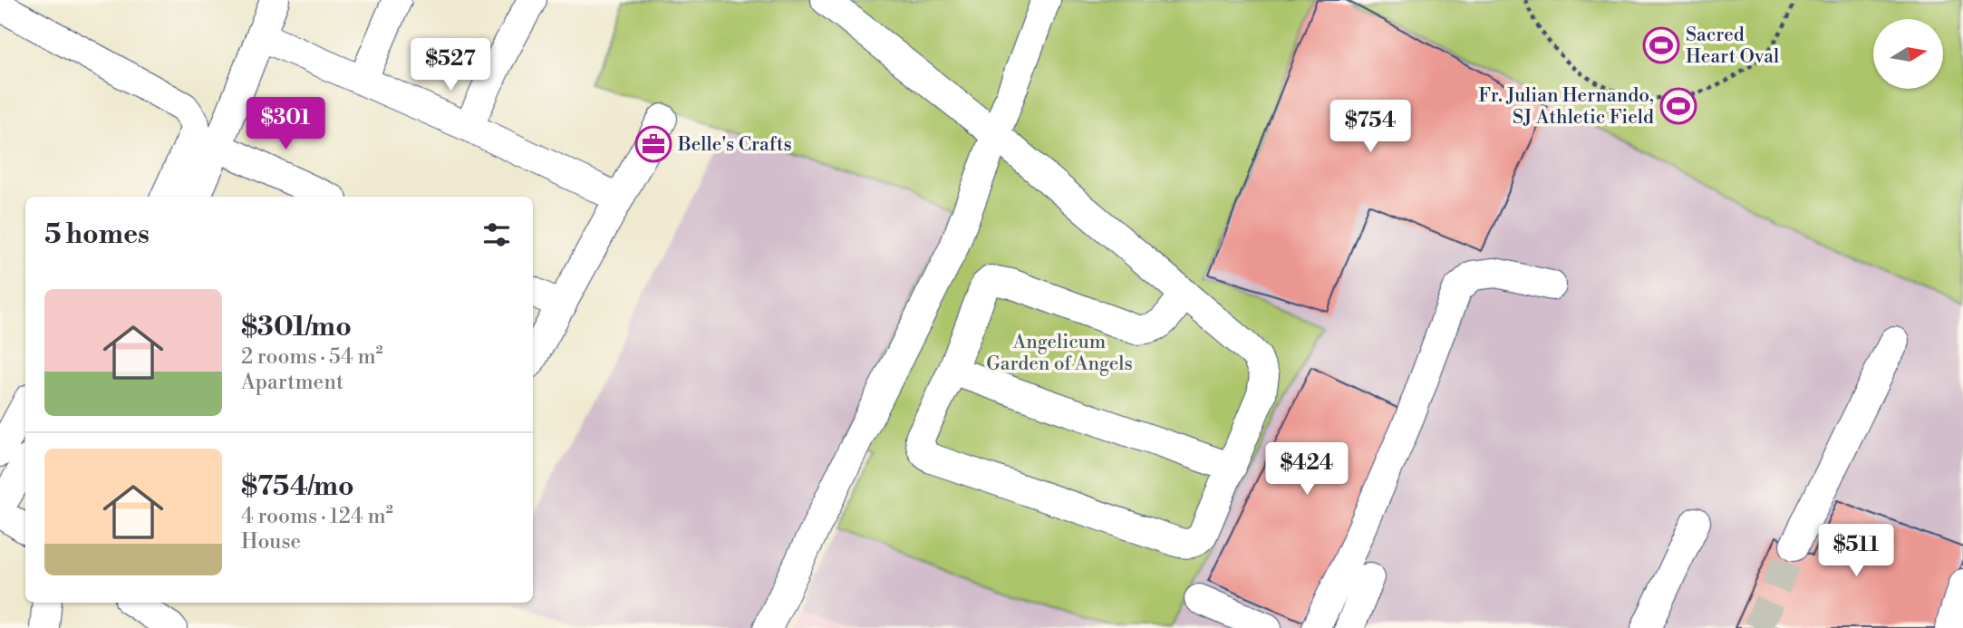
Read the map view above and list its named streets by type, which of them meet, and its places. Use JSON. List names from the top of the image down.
{
  "parks": ["Angelicum Garden of Angels"],
  "places": {
    "sports": ["Sacred Heart Oval", "Fr. Julian Hernando, SJ Athletic Field"],
    "office": ["Belle's Crafts"]
  },
  "north": "right",
  "page": {
    "price": [
      "$527",
      "$301",
      "$754",
      "$424",
      "$511"
    ],
    "heading": "5 homes",
    "list": [
      {
        "name": "$301/mo",
        "note": "2 rooms · 54 m² · Apartment"
      },
      {
        "name": "$754/mo",
        "note": "4 rooms · 124 m² · House"
      }
    ]
  }
}
